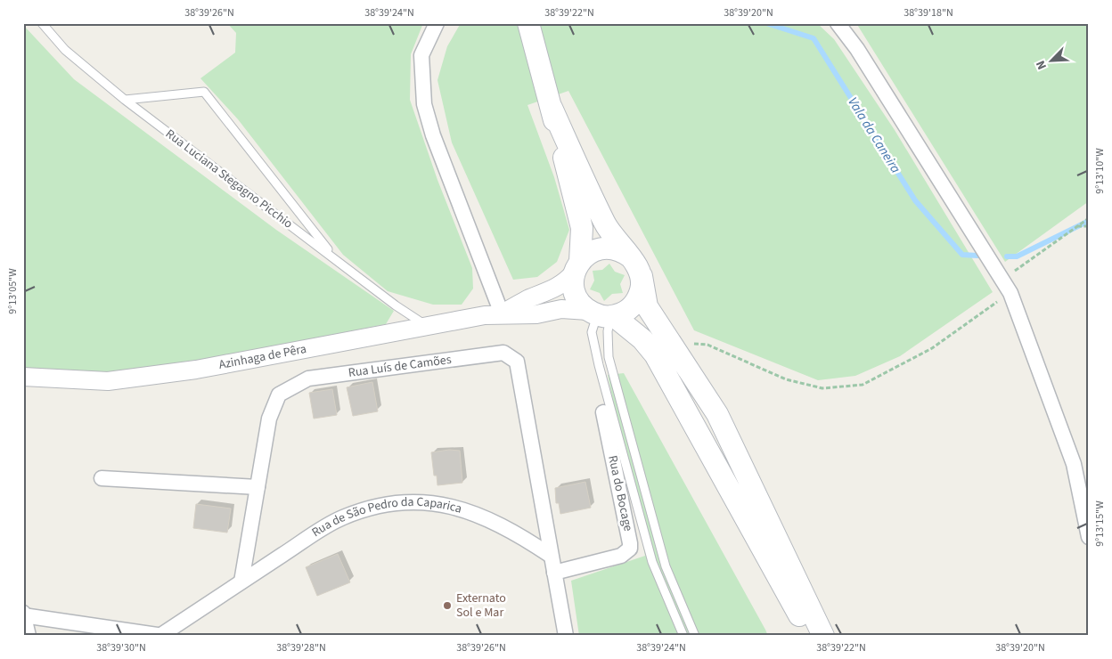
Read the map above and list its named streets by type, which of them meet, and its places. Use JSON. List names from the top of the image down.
{
  "streets": {
    "street": [
      "Azinhaga de Pêra",
      "Rua Luís de Camões",
      "Rua do Bocage",
      "Rua de São Pedro da Caparica"
    ],
    "lane": ["Rua Luciana Stegagno Picchio"]
  },
  "crossings": [
    ["Rua Luciana Stegagno Picchio", "Azinhaga de Pêra"],
    ["Rua Luís de Camões", "Rua de São Pedro da Caparica"]
  ],
  "water": ["Vala da Caneira"],
  "places": ["Externato Sol e Mar"],
  "north": "bottom left",
  "coordinates": [
    "38°39'26\"N",
    "38°39'24\"N",
    "38°39'22\"N",
    "38°39'20\"N",
    "38°39'18\"N",
    "9°13'10\"W",
    "9°13'05\"W",
    "9°13'15\"W",
    "38°39'30\"N",
    "38°39'28\"N"
  ]
}
